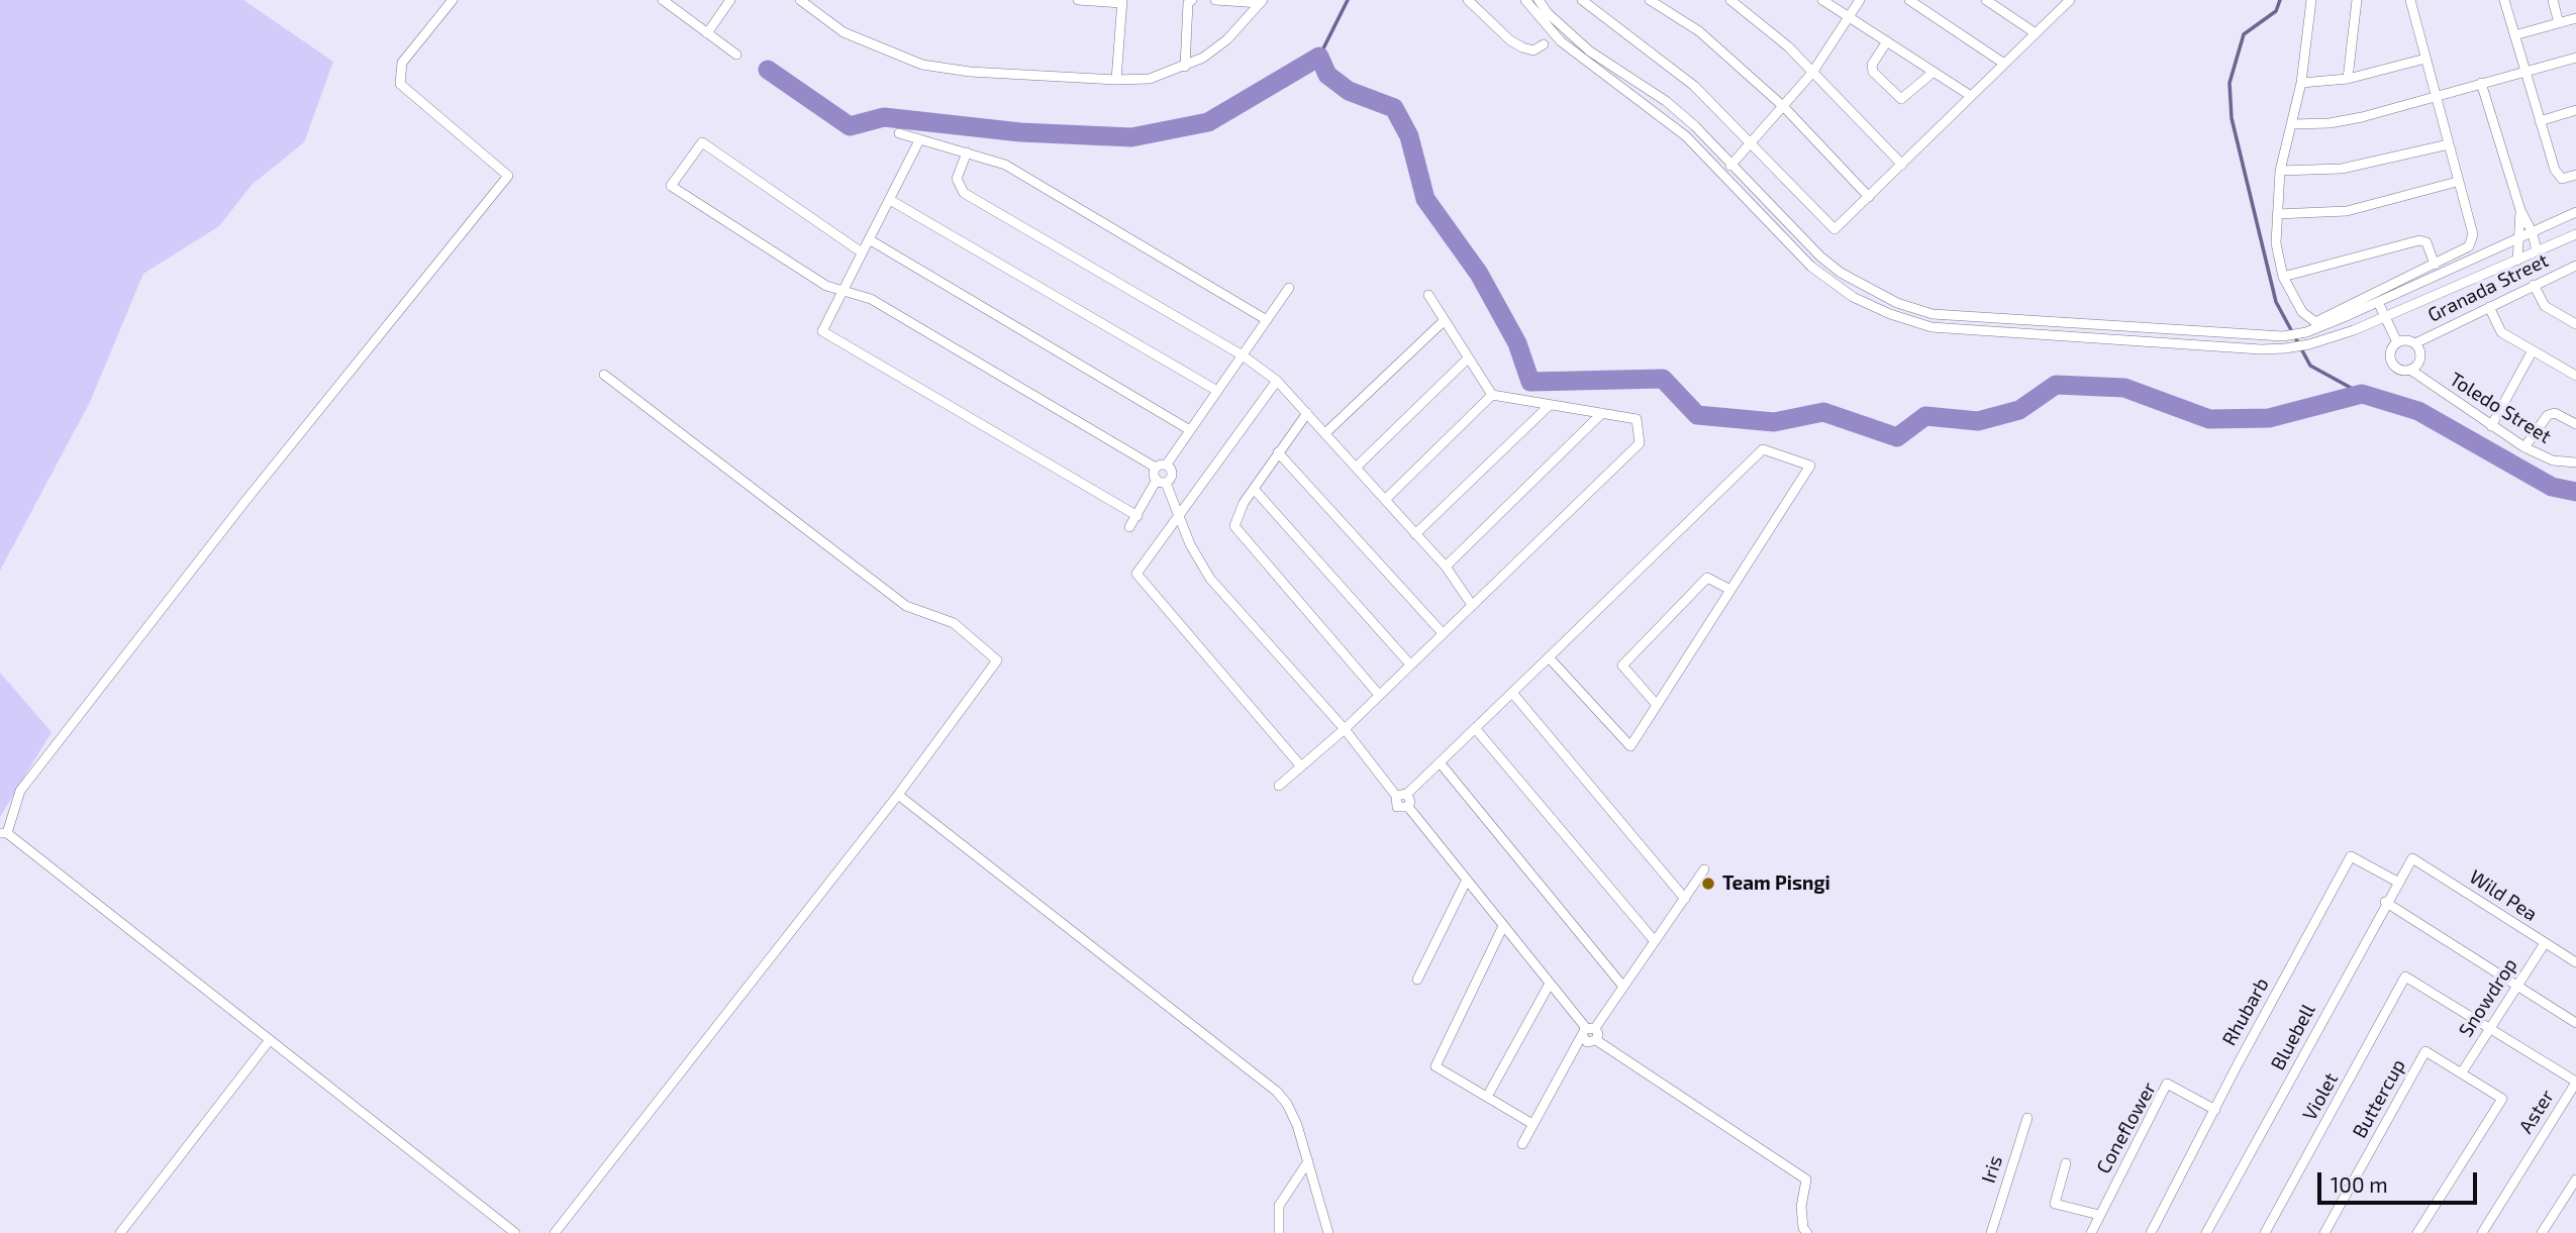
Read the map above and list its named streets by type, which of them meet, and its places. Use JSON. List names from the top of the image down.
{
  "streets": {
    "street": [
      "Granada Street",
      "Toledo Street",
      "Wild Pea",
      "Snowdrop",
      "Rhubarb",
      "Bluebell",
      "Violet",
      "Buttercup",
      "Aster",
      "Coneflower",
      "Iris"
    ]
  },
  "crossings": [
    ["Granada Street", "Toledo Street"],
    ["Wild Pea", "Snowdrop"],
    ["Wild Pea", "Bluebell"],
    ["Snowdrop", "Violet"],
    ["Snowdrop", "Buttercup"],
    ["Rhubarb", "Bluebell"],
    ["Rhubarb", "Coneflower"]
  ],
  "places": ["Team Pisngi"],
  "scale_bar": "100 m"
}
